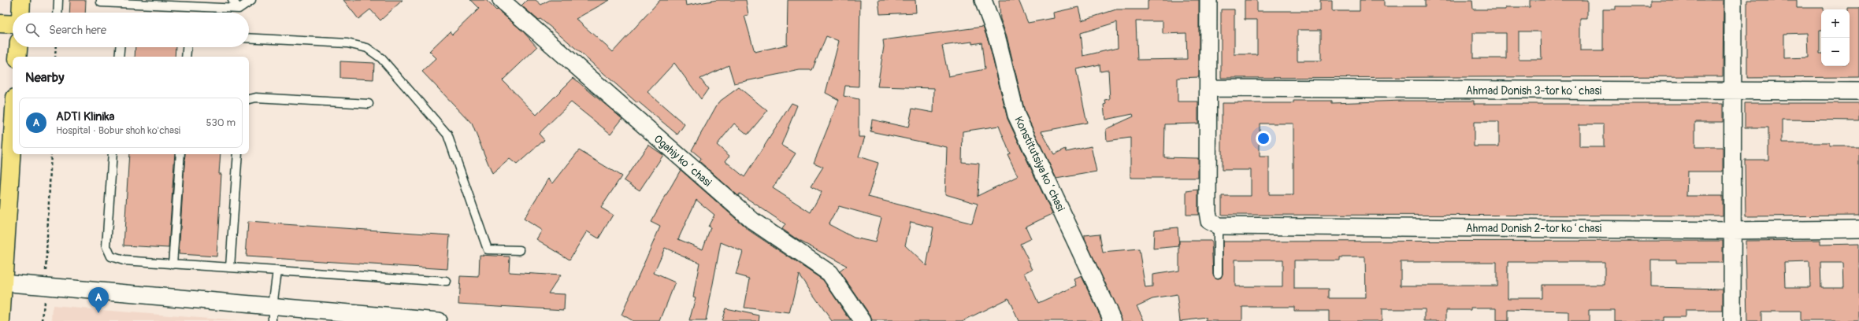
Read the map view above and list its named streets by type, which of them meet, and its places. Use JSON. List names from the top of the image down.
{
  "streets": {
    "street": [
      "Ahmad Donish 3-tor koʻchasi",
      "Ogahiy koʻchasi",
      "Konstitutsiya koʻchasi",
      "Ahmad Donish 2-tor koʻchasi"
    ]
  },
  "page": {
    "map_buttons": ["+", "−"],
    "search": "Search here",
    "heading": "Nearby",
    "list": [
      {
        "mark": "A",
        "name": "ADTI Klinika",
        "note": "Hospital · Bobur shoh ko'chasi",
        "value": "530 m"
      }
    ],
    "pins": "A"
  }
}
